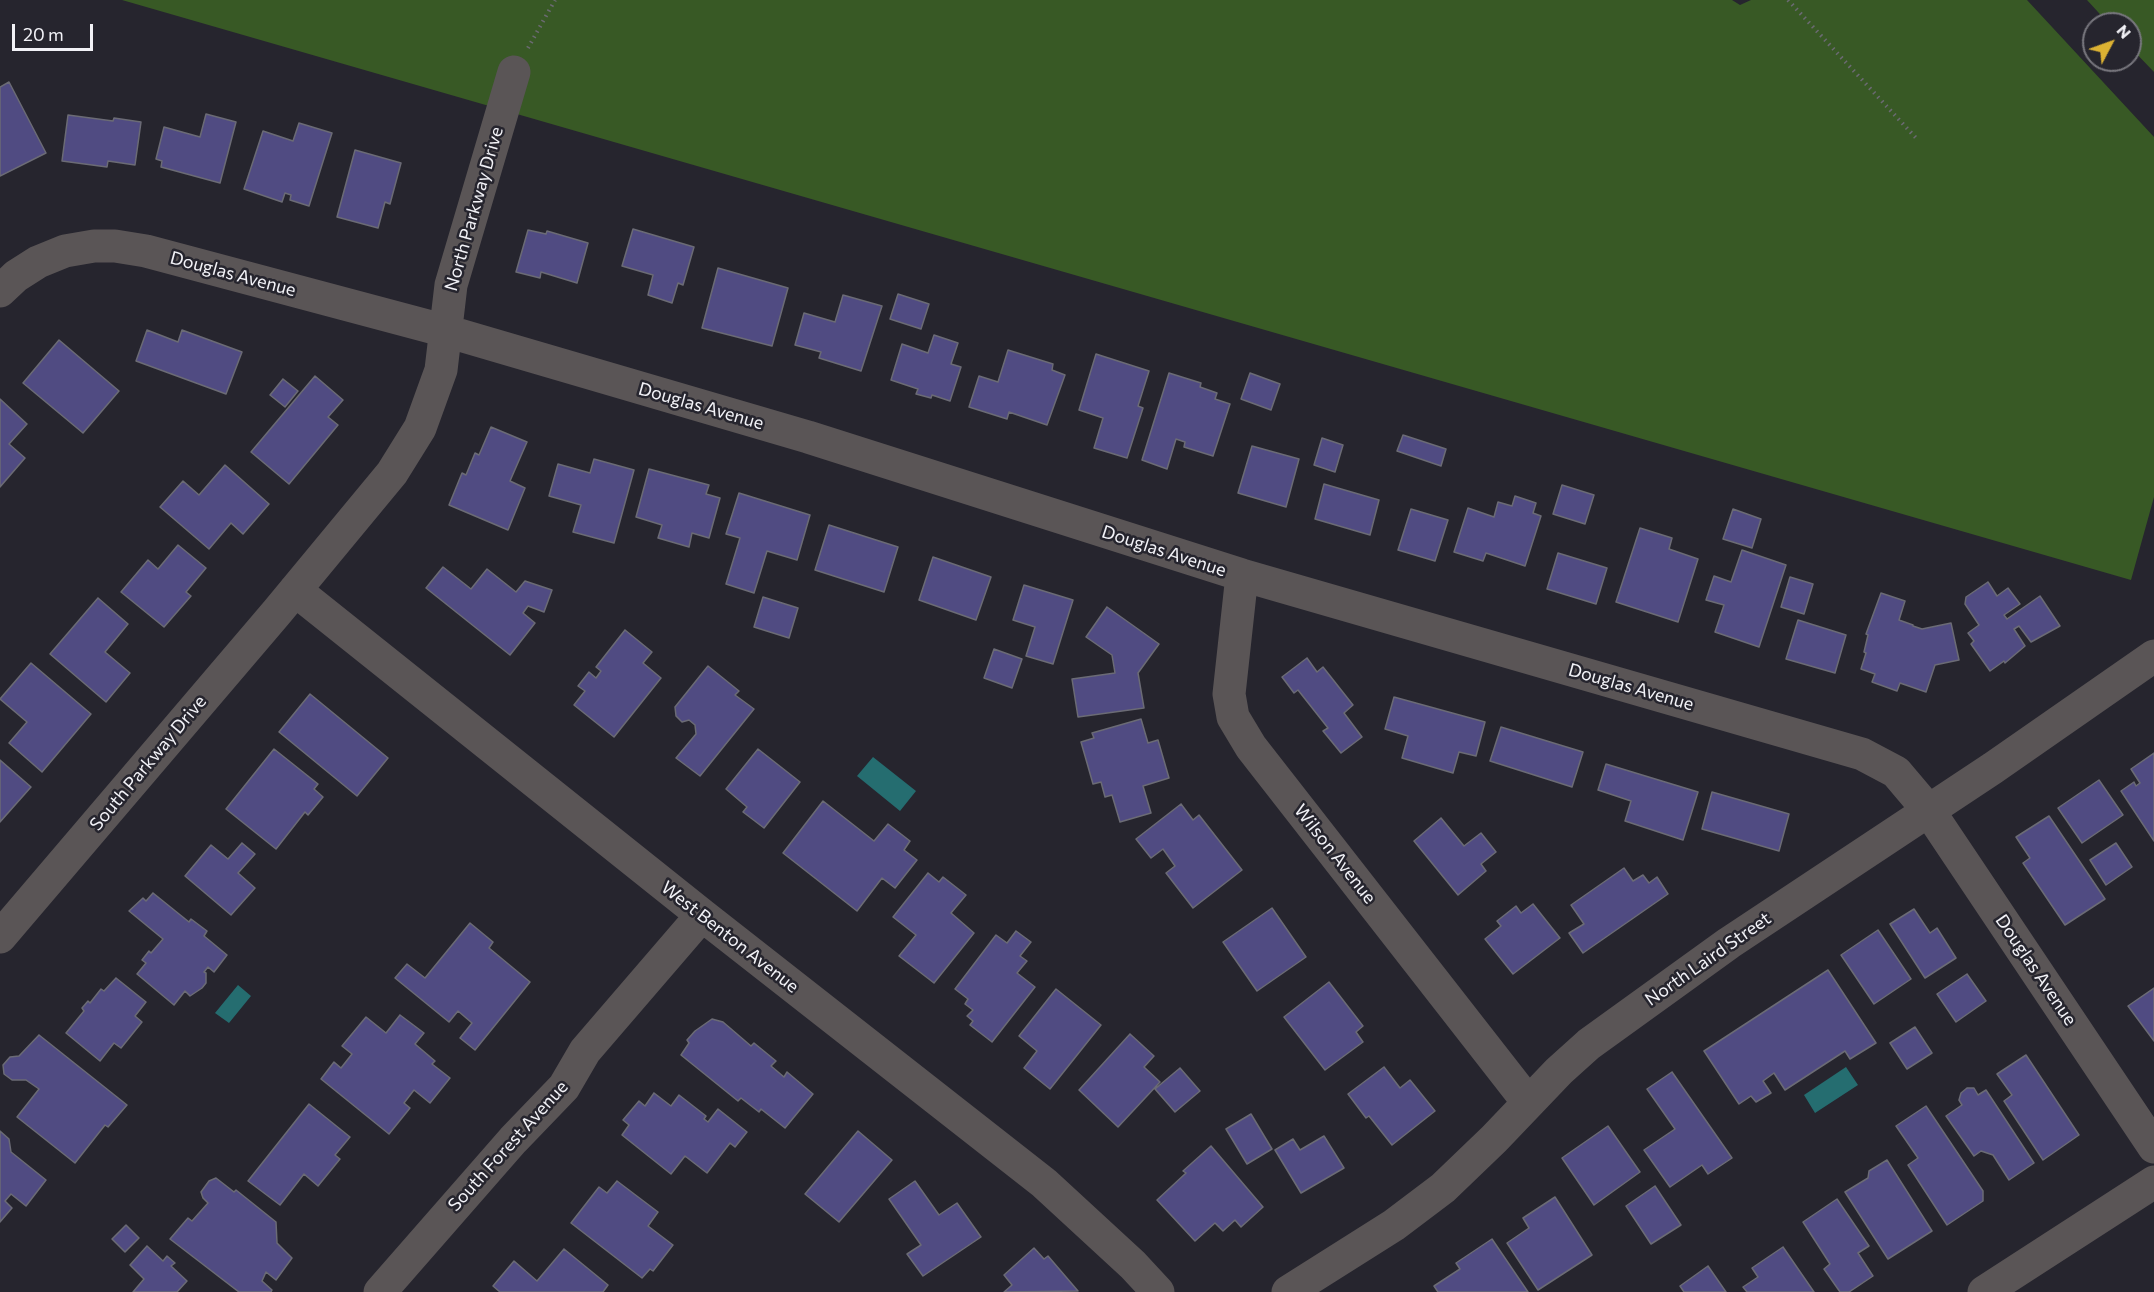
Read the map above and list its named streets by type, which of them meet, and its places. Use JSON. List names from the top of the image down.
{
  "streets": {
    "street": [
      "North Parkway Drive",
      "Douglas Avenue",
      "South Parkway Drive",
      "Wilson Avenue",
      "West Benton Avenue",
      "North Laird Street",
      "South Forest Avenue"
    ]
  },
  "crossings": [
    ["North Parkway Drive", "Douglas Avenue"],
    ["North Parkway Drive", "South Parkway Drive"],
    ["North Parkway Drive", "West Benton Avenue"],
    ["Douglas Avenue", "Wilson Avenue"],
    ["Douglas Avenue", "North Laird Street"],
    ["South Parkway Drive", "West Benton Avenue"],
    ["Wilson Avenue", "North Laird Street"],
    ["West Benton Avenue", "South Forest Avenue"]
  ],
  "scale_bar": "20 m",
  "north": "top right"
}
